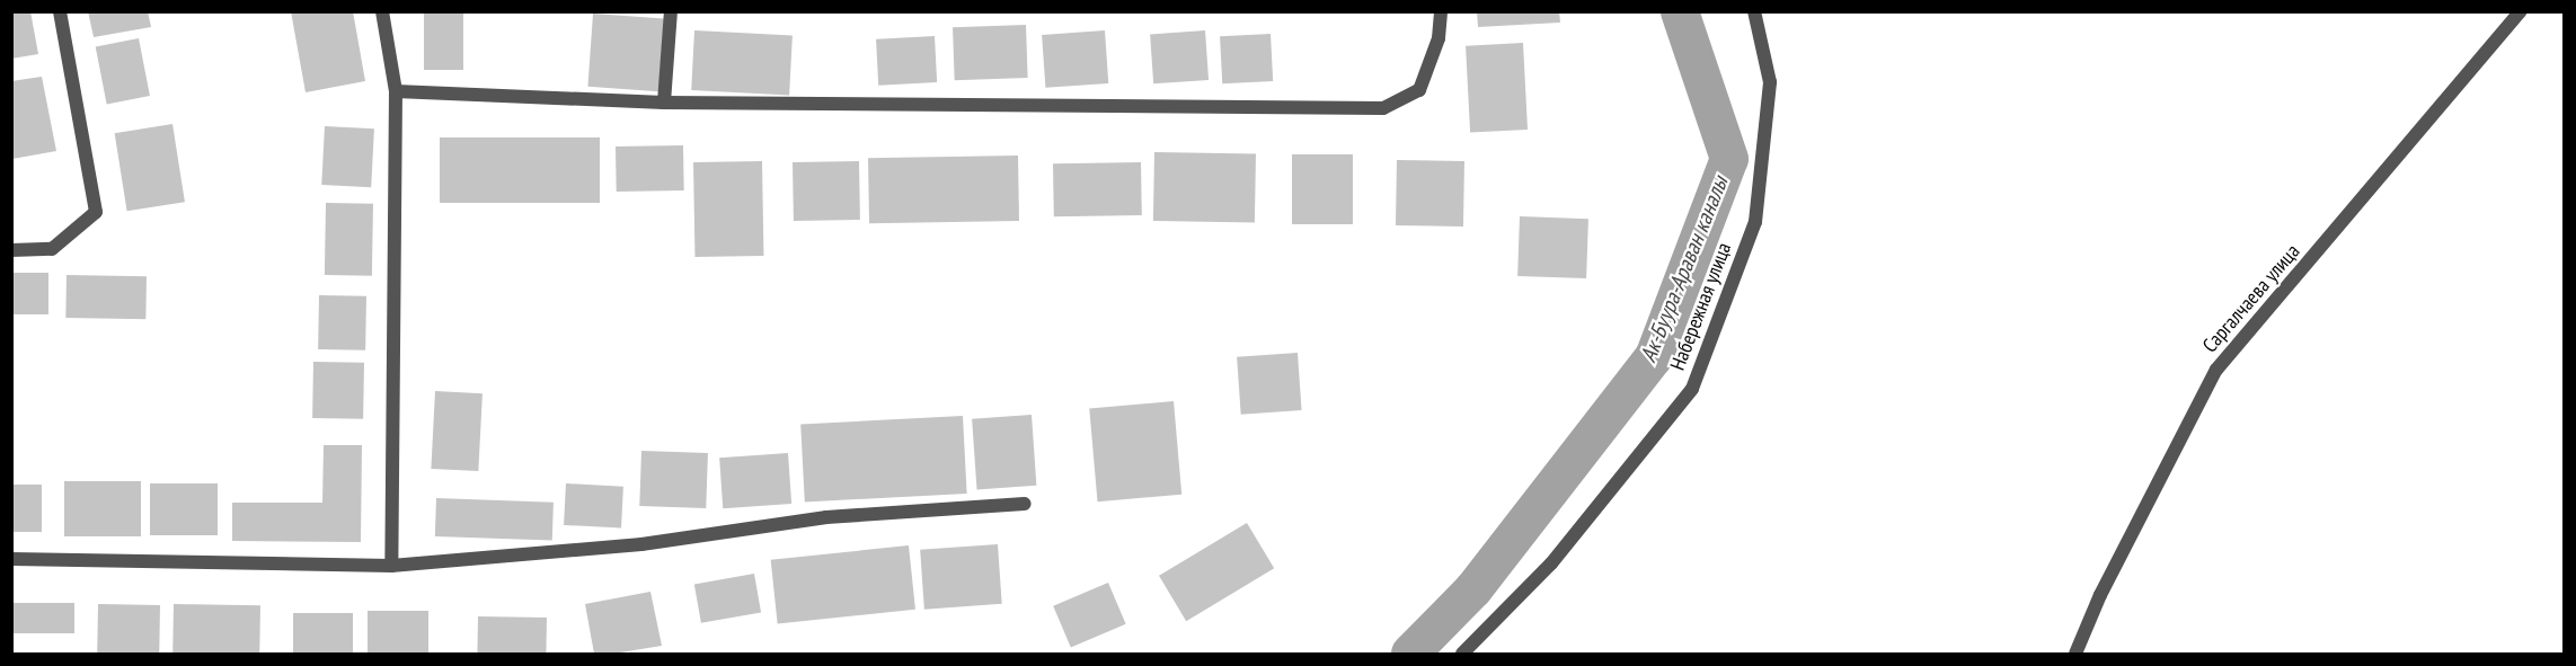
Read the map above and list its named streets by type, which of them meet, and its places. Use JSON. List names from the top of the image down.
{
  "streets": {
    "street": ["Саргалчаева улица", "Набережная улица"]
  },
  "water": ["Ак-Буура-Араван каналы"]
}
